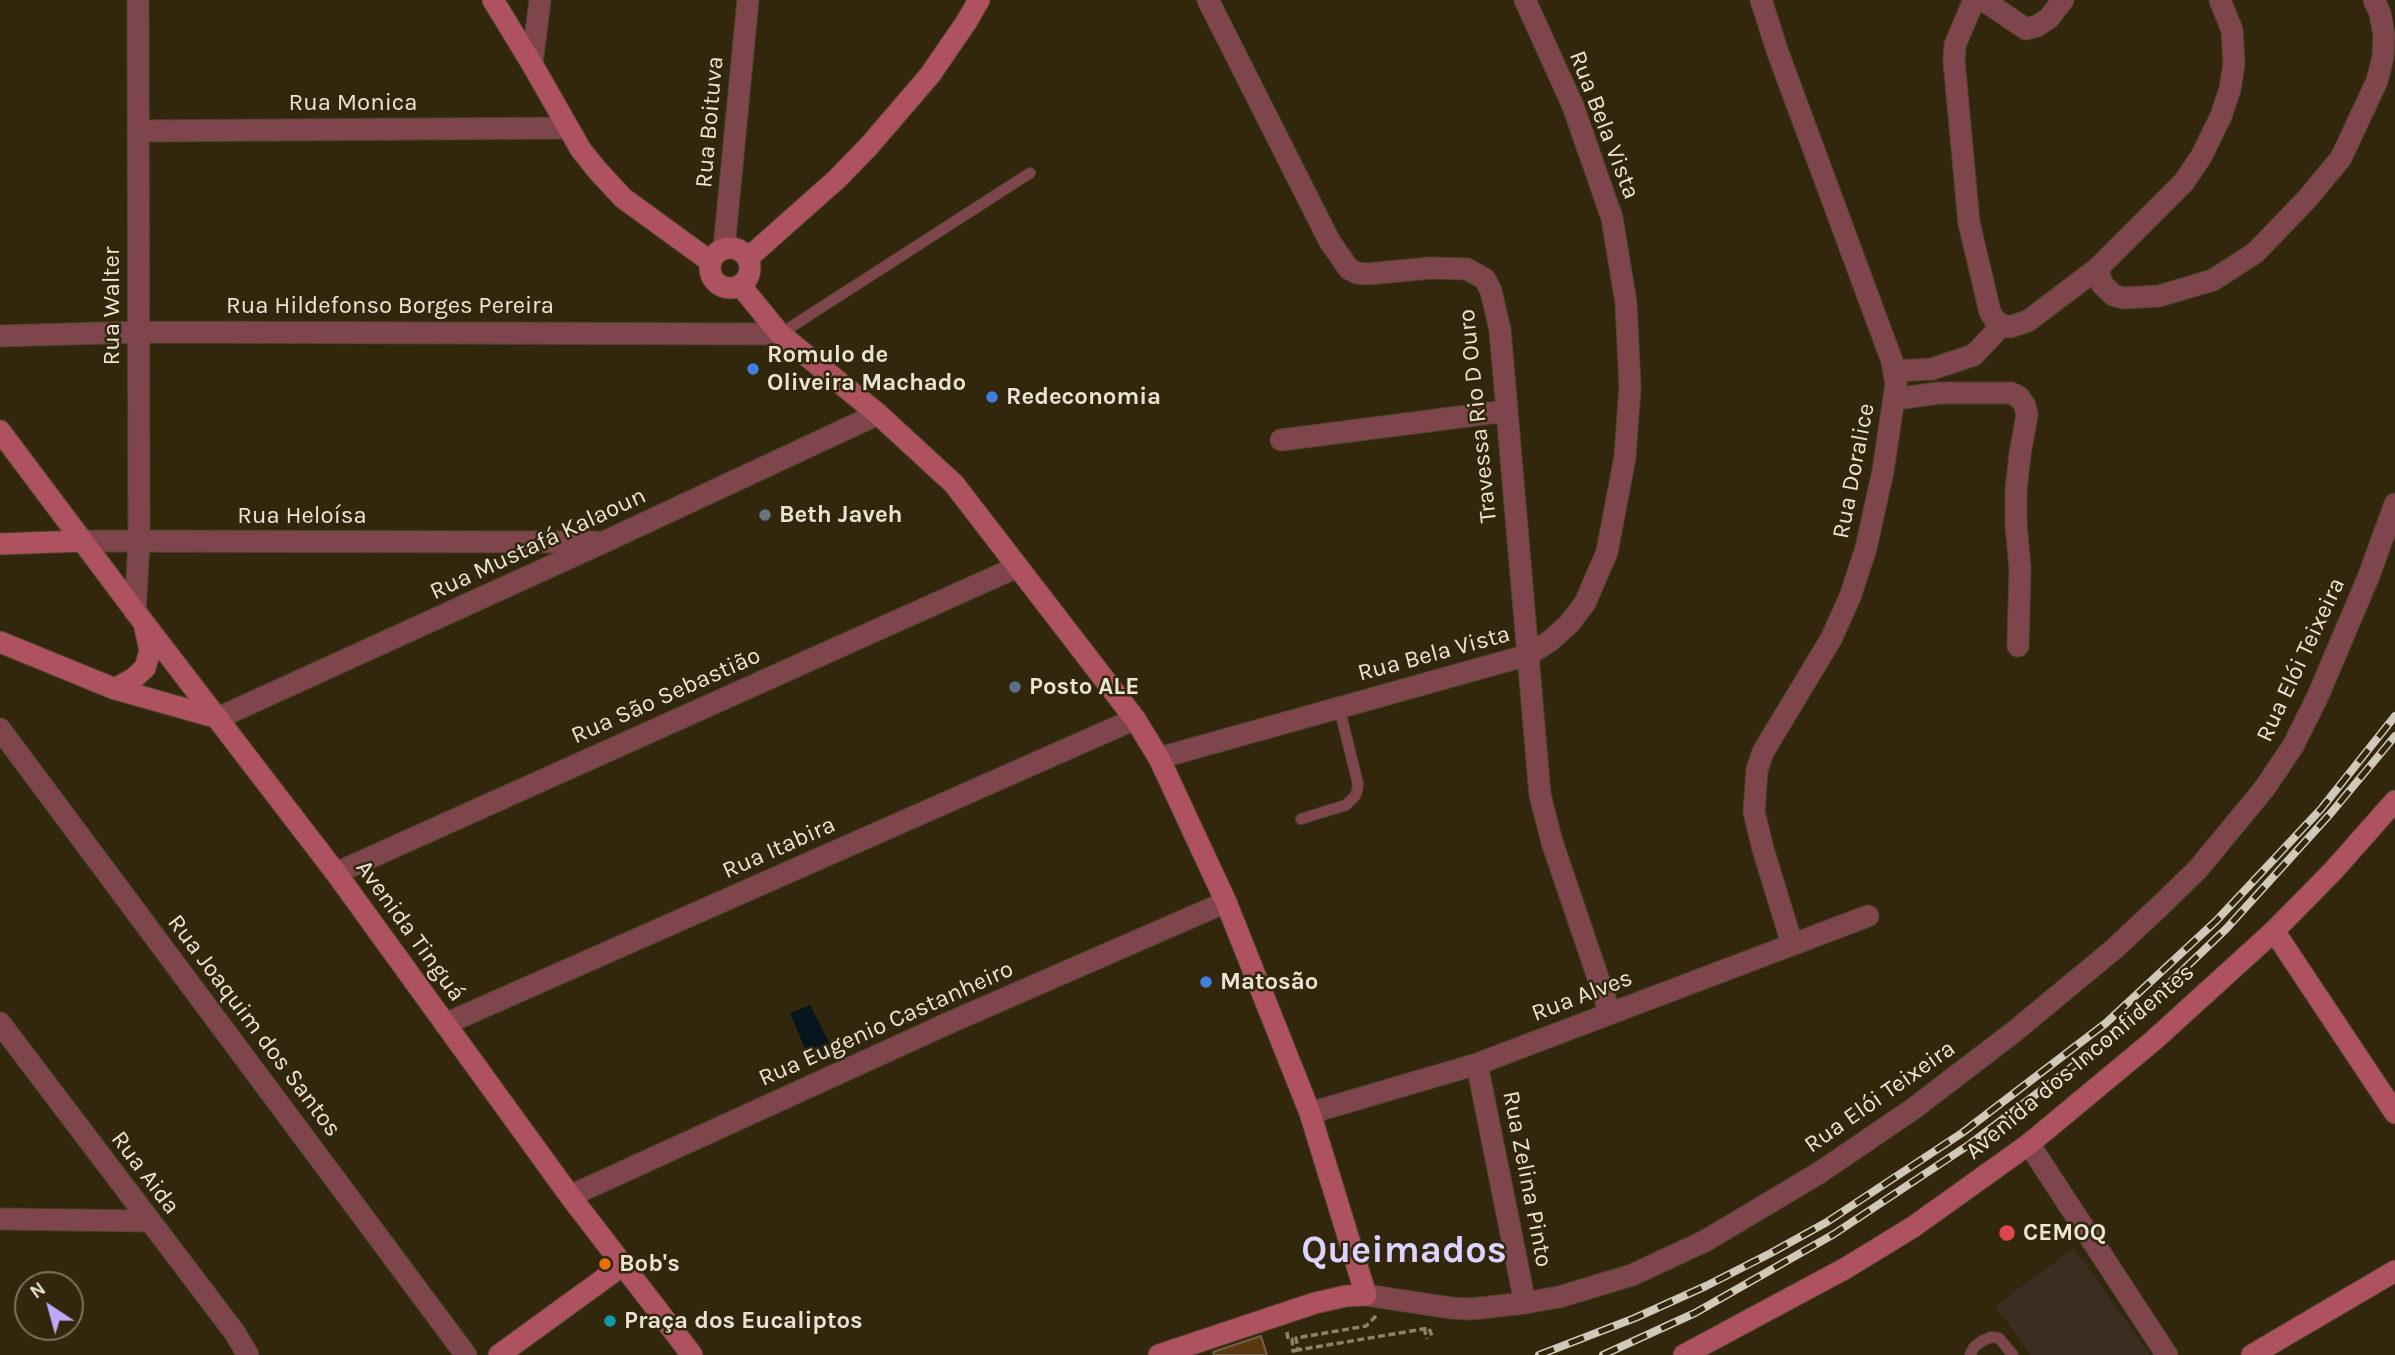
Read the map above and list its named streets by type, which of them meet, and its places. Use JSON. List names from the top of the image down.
{
  "streets": {
    "street": [
      "Rua Monica",
      "Rua Boituva",
      "Rua Bela Vista",
      "Rua Walter",
      "Rua Hildefonso Borges Pereira",
      "Travessa Rio D Ouro",
      "Rua Doralice",
      "Rua Heloísa",
      "Rua Mustafá Kalaoun",
      "Rua Elói Teixeira",
      "Rua São Sebastião",
      "Rua Itabira",
      "Avenida Tinguá",
      "Rua Alves",
      "Rua Eugenio Castanheiro",
      "Rua Joaquim dos Santos",
      "Avenida dos Inconfidentes",
      "Rua Aida",
      "Rua Zelina Pinto"
    ]
  },
  "crossings": [
    ["Rua Monica", "Rua Walter"],
    ["Rua Bela Vista", "Travessa Rio D Ouro"],
    ["Rua Walter", "Rua Hildefonso Borges Pereira"],
    ["Rua Walter", "Rua Heloísa"],
    ["Rua Walter", "Avenida Tinguá"],
    ["Travessa Rio D Ouro", "Rua Alves"],
    ["Rua Doralice", "Rua Alves"],
    ["Rua Heloísa", "Rua Mustafá Kalaoun"],
    ["Rua Heloísa", "Avenida Tinguá"],
    ["Rua Mustafá Kalaoun", "Avenida Tinguá"],
    ["Rua Elói Teixeira", "Rua Zelina Pinto"],
    ["Rua São Sebastião", "Avenida Tinguá"],
    ["Rua Itabira", "Avenida Tinguá"],
    ["Avenida Tinguá", "Rua Eugenio Castanheiro"],
    ["Rua Alves", "Rua Zelina Pinto"]
  ],
  "districts": ["Queimados"],
  "places": [
    "Romulo de Oliveira Machado",
    "Redeconomia",
    "Beth Javeh",
    "Posto ALE",
    "Matosão",
    "CEMOQ",
    "Bob's",
    "Praça dos Eucaliptos"
  ],
  "north": "top left"
}
